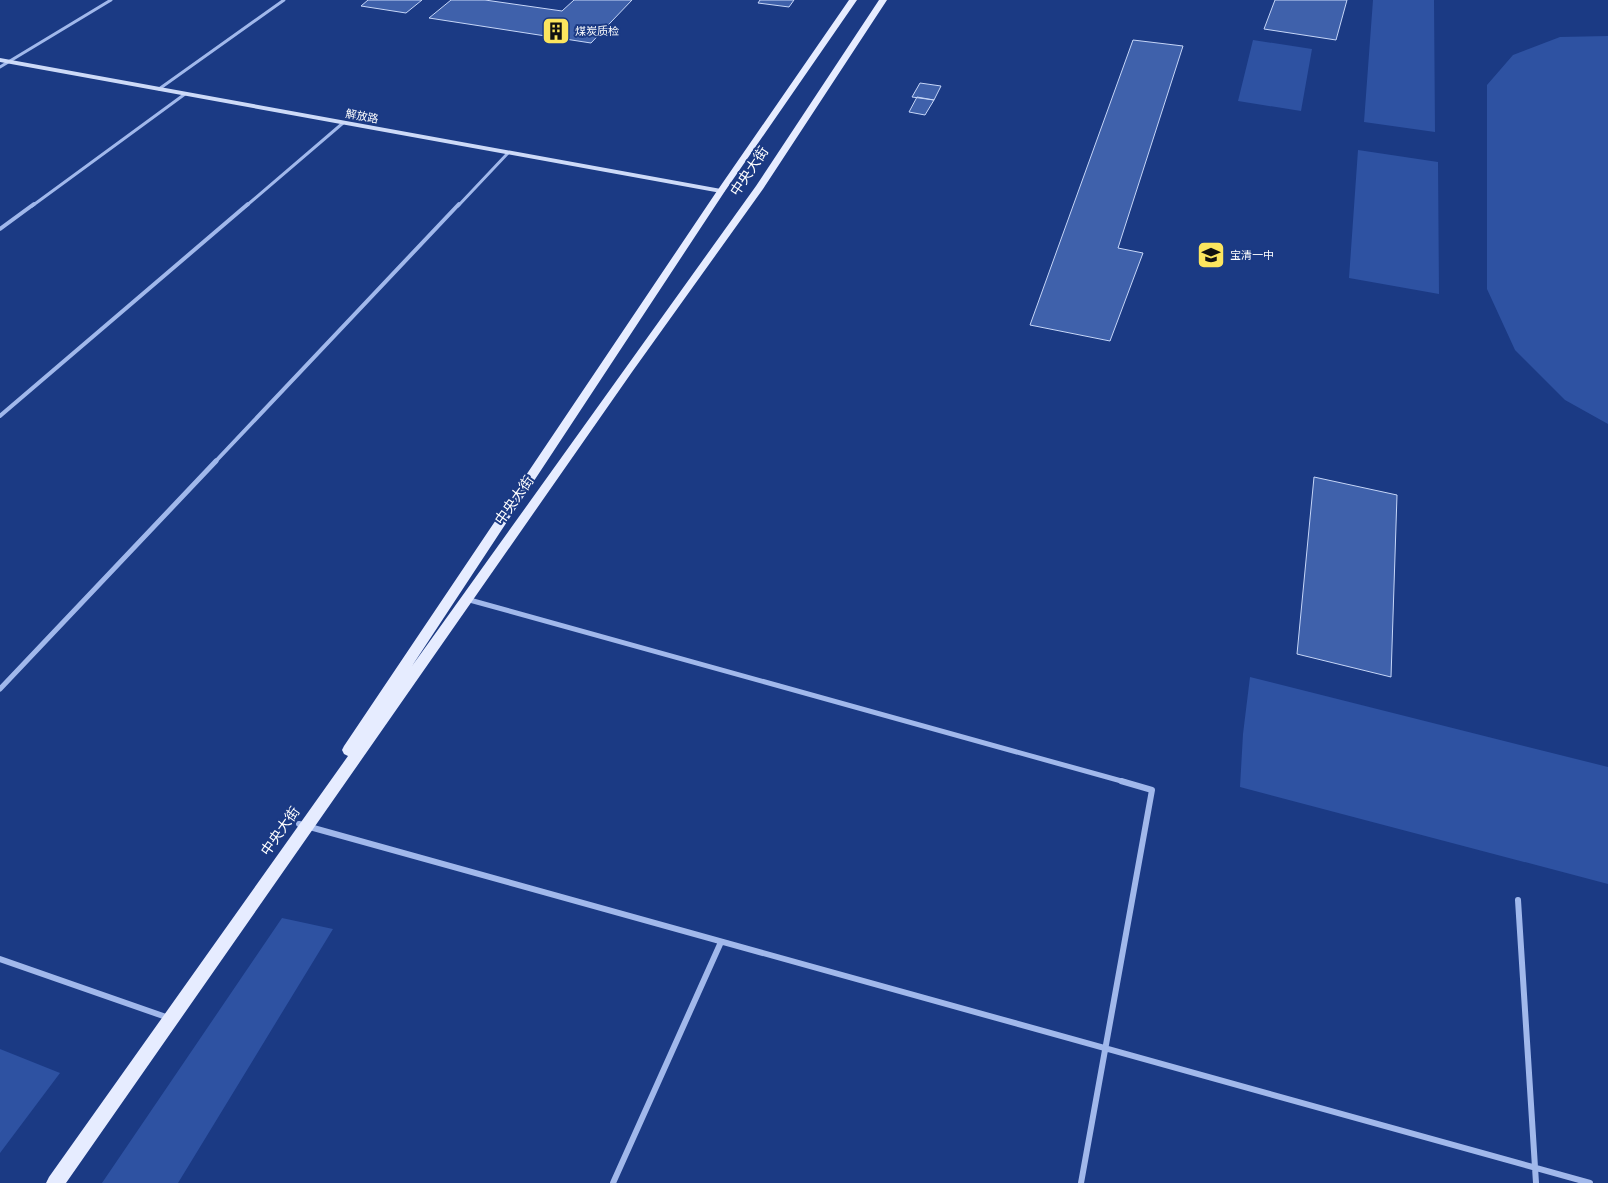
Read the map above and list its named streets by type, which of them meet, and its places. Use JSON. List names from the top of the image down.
{
  "streets": {
    "main road": ["中央大街"],
    "street": ["解放路"]
  },
  "crossings": [
    ["解放路", "中央大街"]
  ],
  "places": {
    "building": ["煤炭质检"],
    "school or university": ["宝清一中"]
  }
}
